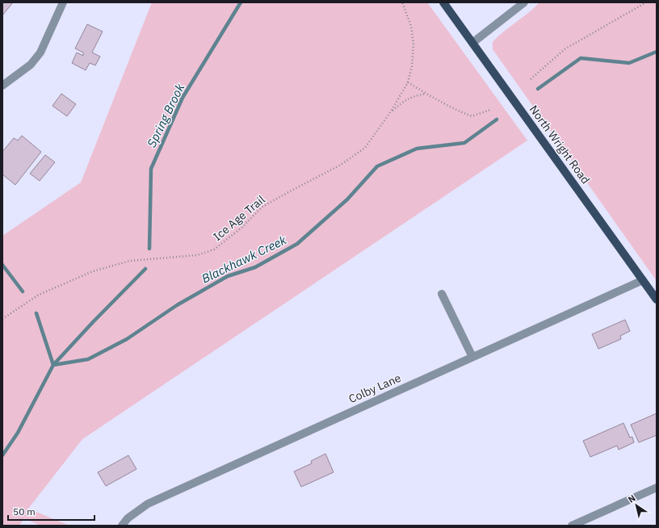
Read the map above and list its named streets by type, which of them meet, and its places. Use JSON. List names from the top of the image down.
{
  "streets": {
    "main road": ["North Wright Road"],
    "street": ["Colby Lane"],
    "path": ["Ice Age Trail"]
  },
  "crossings": [
    ["North Wright Road", "Colby Lane"]
  ],
  "water": ["Spring Brook", "Blackhawk Creek"],
  "scale_bar": "50 m",
  "north": "top left"
}
